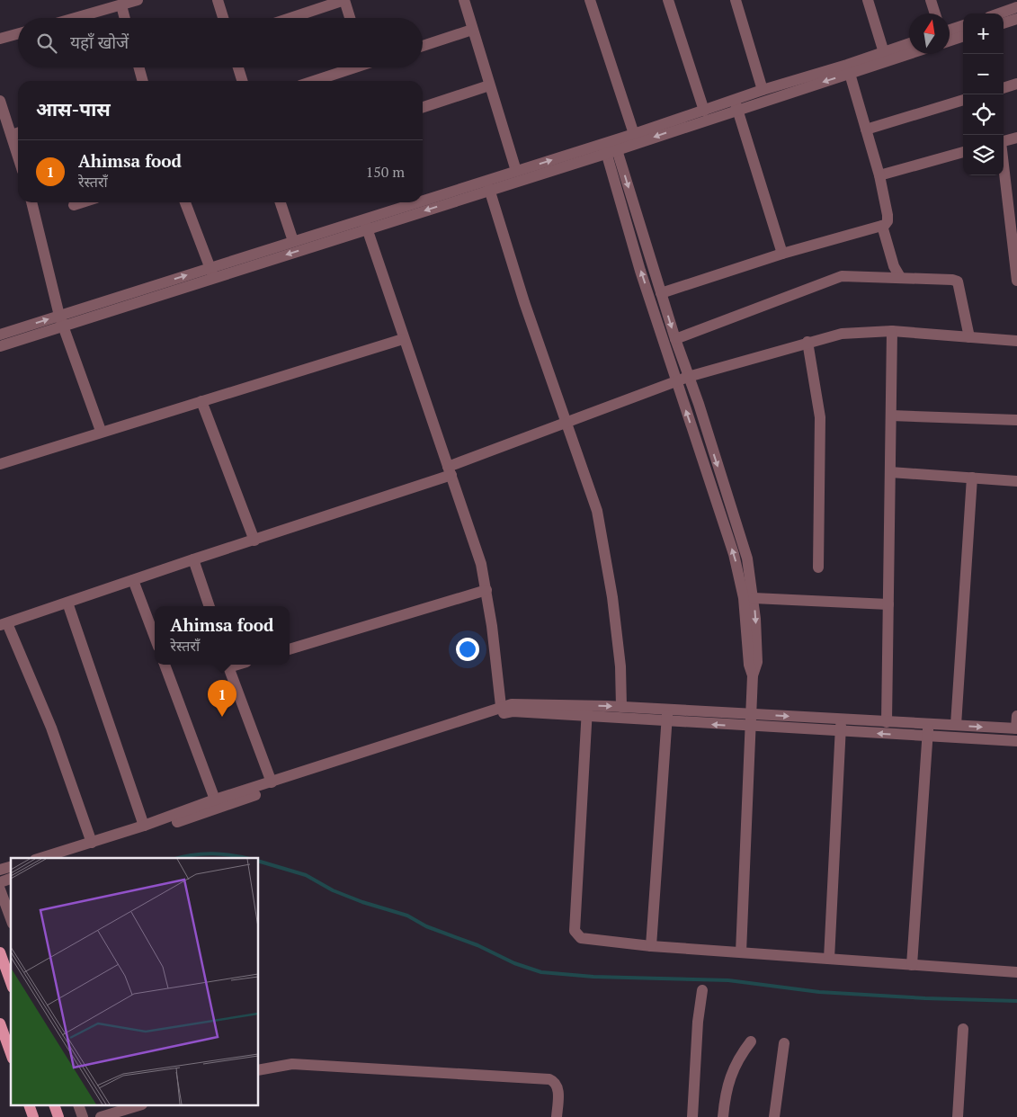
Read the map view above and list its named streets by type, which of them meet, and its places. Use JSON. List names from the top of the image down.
{
  "north": "top",
  "page": {
    "map_buttons": ["+", "−"],
    "search": "यहाँ खोजें",
    "heading": "आस-पास",
    "list": [
      {
        "mark": "1",
        "name": "Ahimsa food",
        "note": "रेस्तराँ",
        "value": "150 m"
      }
    ],
    "popup": ["Ahimsa food", "रेस्तराँ"],
    "pins": "1"
  }
}
